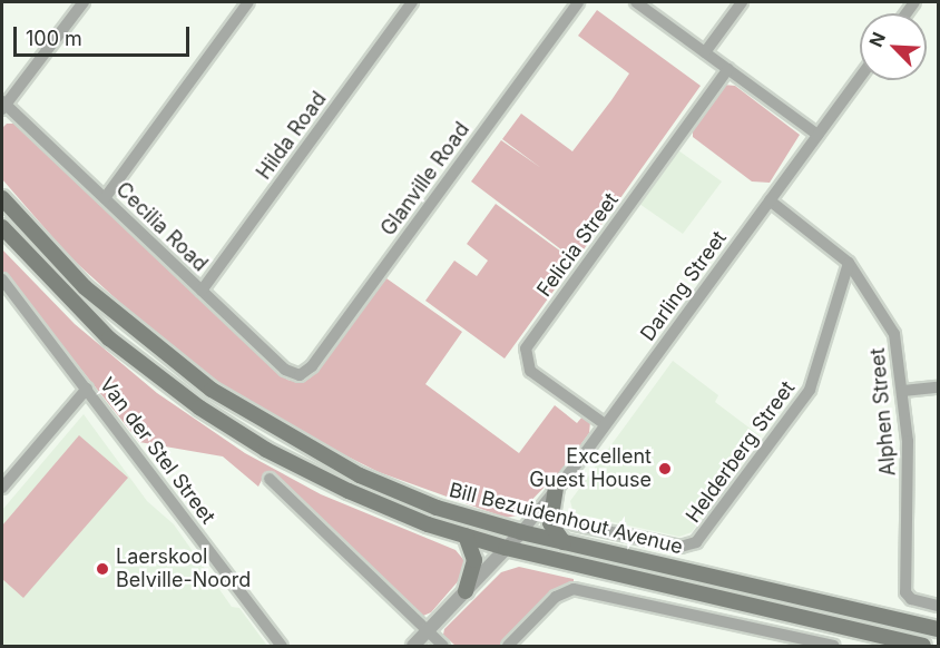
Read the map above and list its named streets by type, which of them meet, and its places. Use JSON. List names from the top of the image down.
{
  "streets": {
    "main road": ["Bill Bezuidenhout Avenue"],
    "street": [
      "Hilda Road",
      "Glanville Road",
      "Cecilia Road",
      "Felicia Street",
      "Darling Street",
      "Alphen Street",
      "Van der Stel Street",
      "Helderberg Street"
    ]
  },
  "crossings": [
    ["Hilda Road", "Cecilia Road"],
    ["Glanville Road", "Cecilia Road"],
    ["Felicia Street", "Darling Street"],
    ["Darling Street", "Alphen Street"],
    ["Darling Street", "Bill Bezuidenhout Avenue"],
    ["Alphen Street", "Helderberg Street"]
  ],
  "places": ["Excellent Guest House", "Laerskool Belville-Noord"],
  "scale_bar": "100 m",
  "north": "top left"
}
